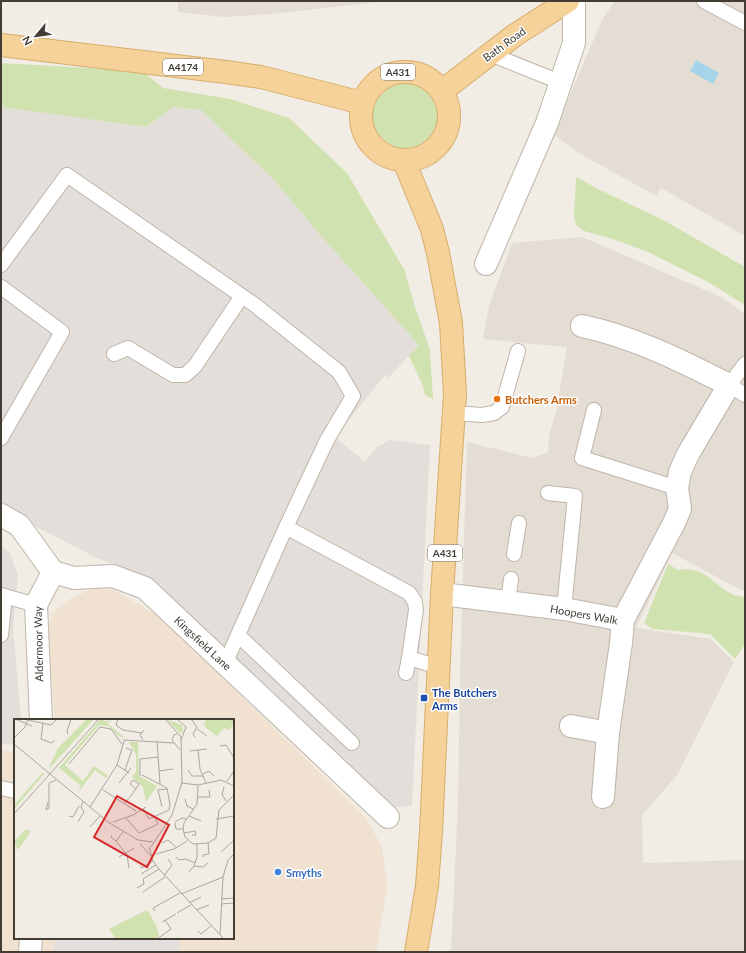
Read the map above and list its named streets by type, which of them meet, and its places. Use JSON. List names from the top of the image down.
{
  "streets": {
    "main road": ["Bath Road", "A4174", "A431"],
    "street": ["Hoopers Walk", "Kingsfield Lane", "Aldermoor Way"]
  },
  "crossings": [
    ["Bath Road", "A4174"],
    ["Bath Road", "A431"],
    ["A4174", "A431"],
    ["A431", "Hoopers Walk"],
    ["Kingsfield Lane", "Aldermoor Way"]
  ],
  "places": {
    "other": ["Butchers Arms", "Smyths"],
    "transit": ["The Butchers Arms"]
  },
  "north": "bottom left"
}
